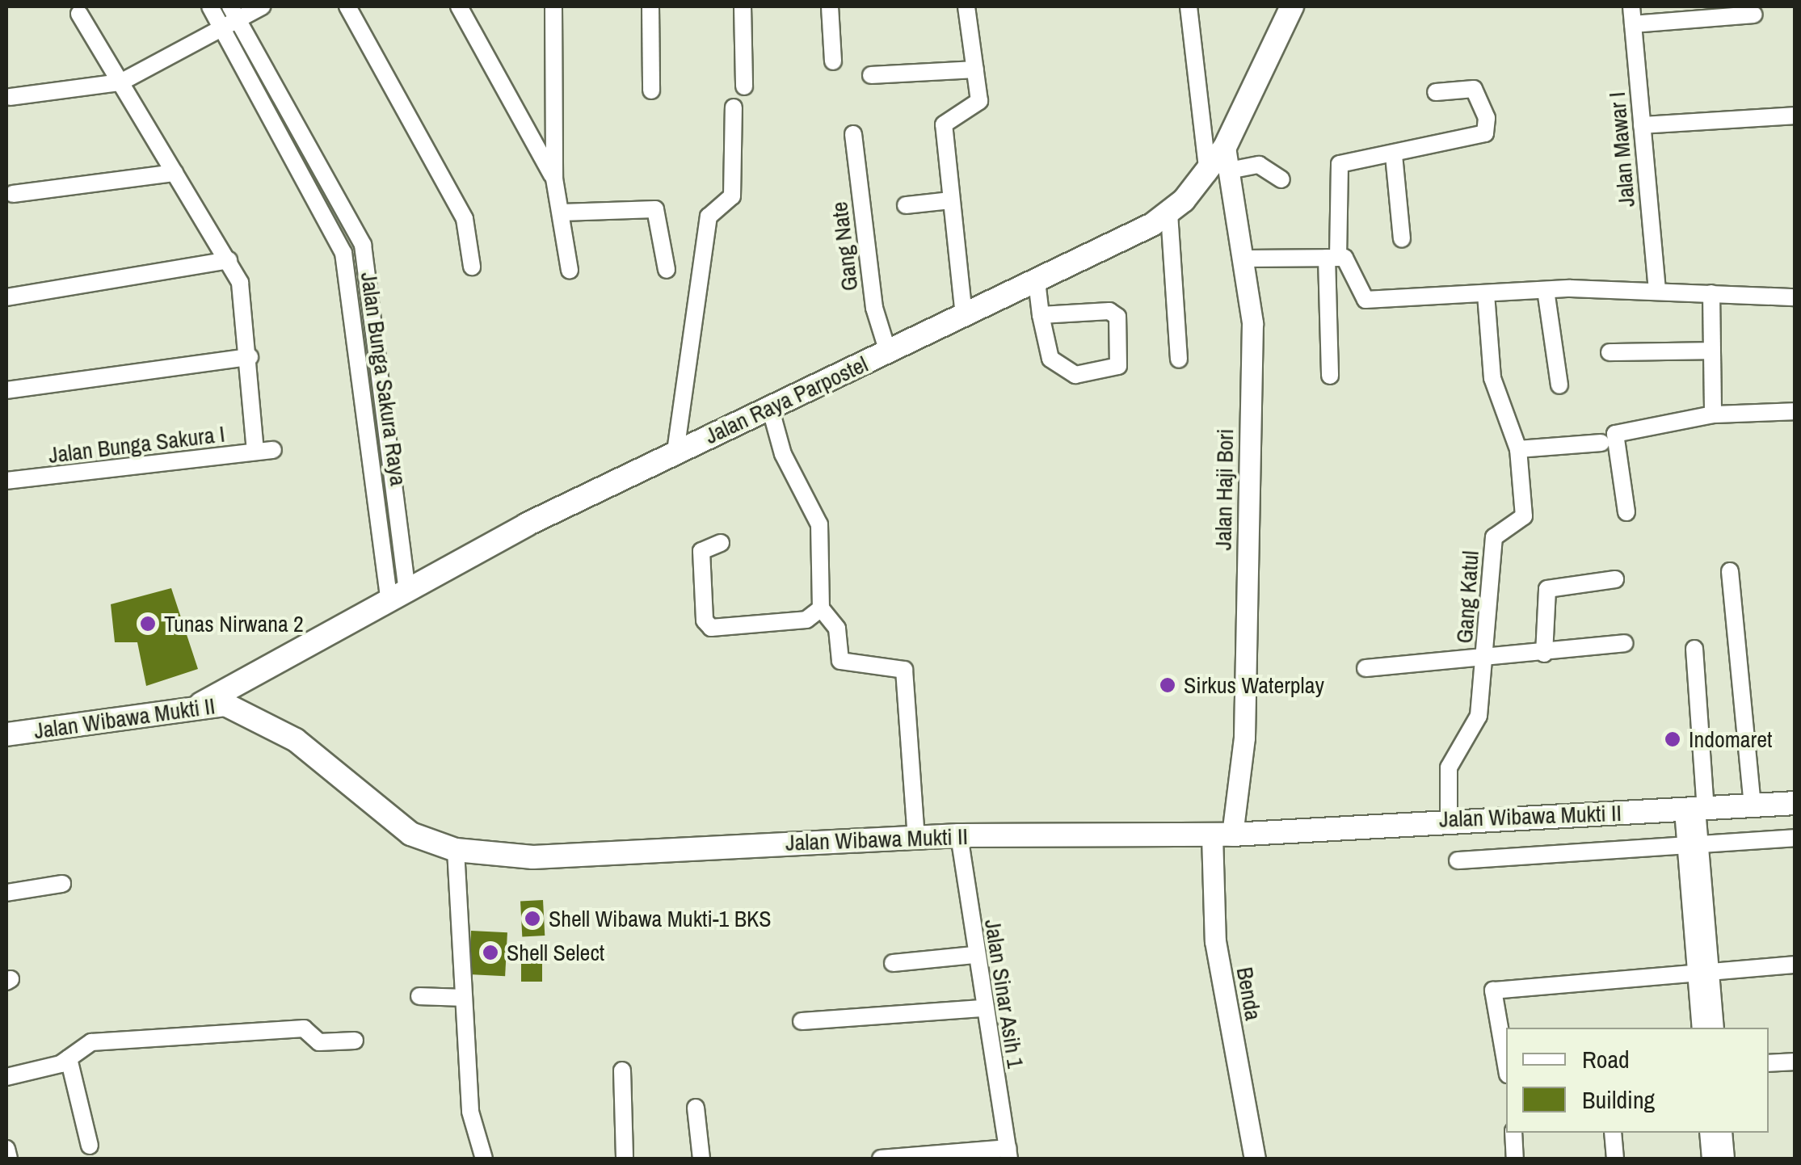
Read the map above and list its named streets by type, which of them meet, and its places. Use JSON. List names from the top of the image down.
{
  "streets": {
    "main road": ["Jalan Raya Parpostel", "Jalan Wibawa Mukti II"],
    "street": [
      "Jalan Mawar I",
      "Gang Nate",
      "Jalan Bunga Sakura Raya",
      "Jalan Bunga Sakura I",
      "Jalan Haji Bori",
      "Gang Katul",
      "Jalan Sinar Asih 1",
      "Benda"
    ]
  },
  "crossings": [
    ["Gang Nate", "Jalan Raya Parpostel"],
    ["Jalan Bunga Sakura Raya", "Jalan Raya Parpostel"],
    ["Jalan Raya Parpostel", "Jalan Haji Bori"],
    ["Jalan Raya Parpostel", "Jalan Wibawa Mukti II"],
    ["Jalan Haji Bori", "Jalan Wibawa Mukti II"],
    ["Jalan Haji Bori", "Benda"],
    ["Gang Katul", "Jalan Wibawa Mukti II"],
    ["Jalan Wibawa Mukti II", "Jalan Sinar Asih 1"],
    ["Jalan Wibawa Mukti II", "Benda"]
  ],
  "places": [
    "Tunas Nirwana 2",
    "Sirkus Waterplay",
    "Indomaret",
    "Shell Wibawa Mukti-1 BKS",
    "Shell Select"
  ],
  "legend": ["Road", "Building"]
}
